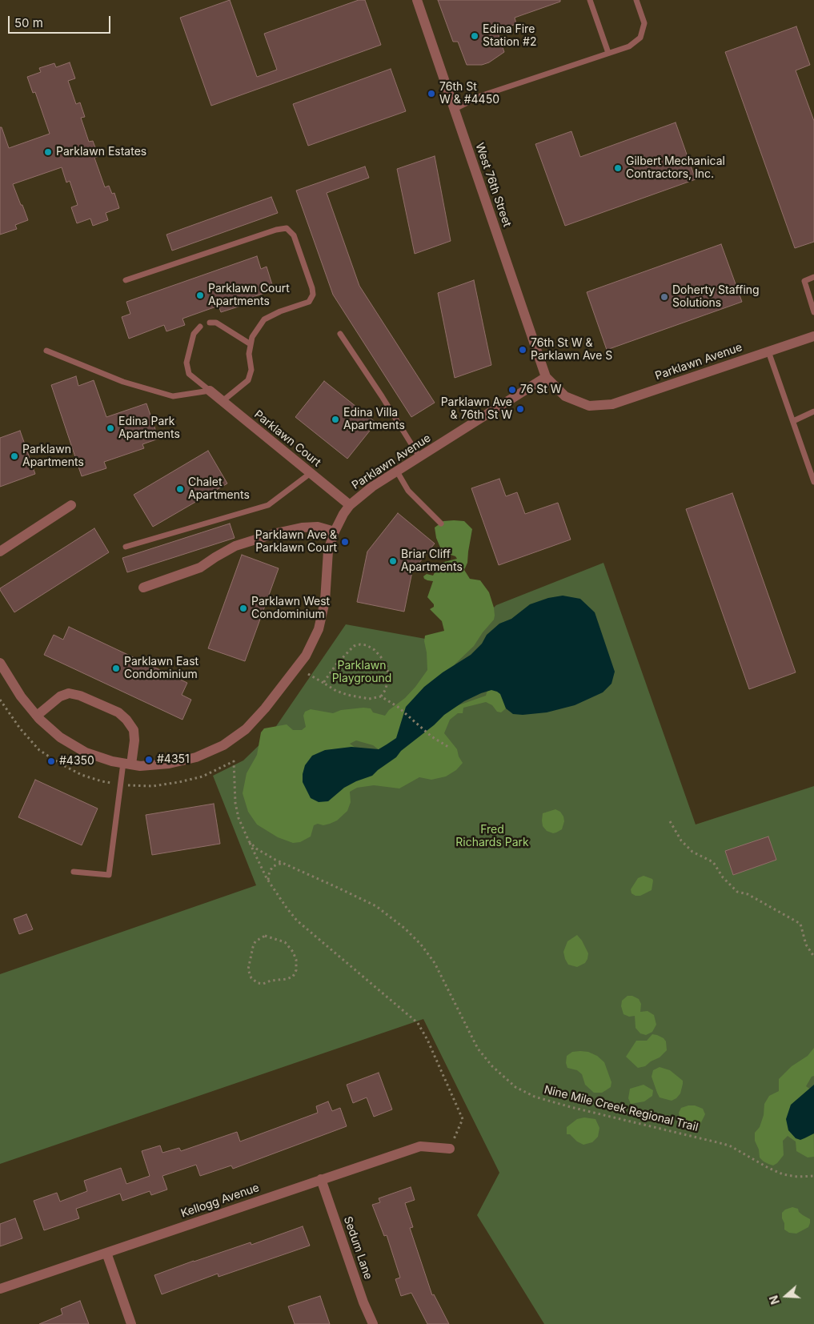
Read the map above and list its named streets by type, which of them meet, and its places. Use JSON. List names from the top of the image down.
{
  "streets": {
    "street": [
      "West 76th Street",
      "Parklawn Avenue",
      "Parklawn Court",
      "Kellogg Avenue",
      "Sedum Lane"
    ],
    "path": ["Nine Mile Creek Regional Trail"]
  },
  "crossings": [
    ["West 76th Street", "Parklawn Avenue"],
    ["Parklawn Avenue", "Parklawn Court"],
    ["Kellogg Avenue", "Sedum Lane"]
  ],
  "parks": ["Parklawn Playground", "Fred Richards Park"],
  "places": [
    "Edina Fire Station #2",
    "76th St W & #4450",
    "Parklawn Estates",
    "Gilbert Mechanical Contractors, Inc.",
    "Parklawn Court Apartments",
    "Doherty Staffing Solutions",
    "76th St W & Parklawn Ave S",
    "76 St W",
    "Parklawn Ave & 76th St W",
    "Edina Villa Apartments",
    "Edina Park Apartments",
    "Parklawn Apartments",
    "Chalet Apartments",
    "Parklawn Ave & Parklawn Court",
    "Briar Cliff Apartments",
    "Parklawn West Condominium",
    "Parklawn East Condominium",
    "#4351",
    "#4350"
  ],
  "scale_bar": "50 m",
  "north": "left"
}
